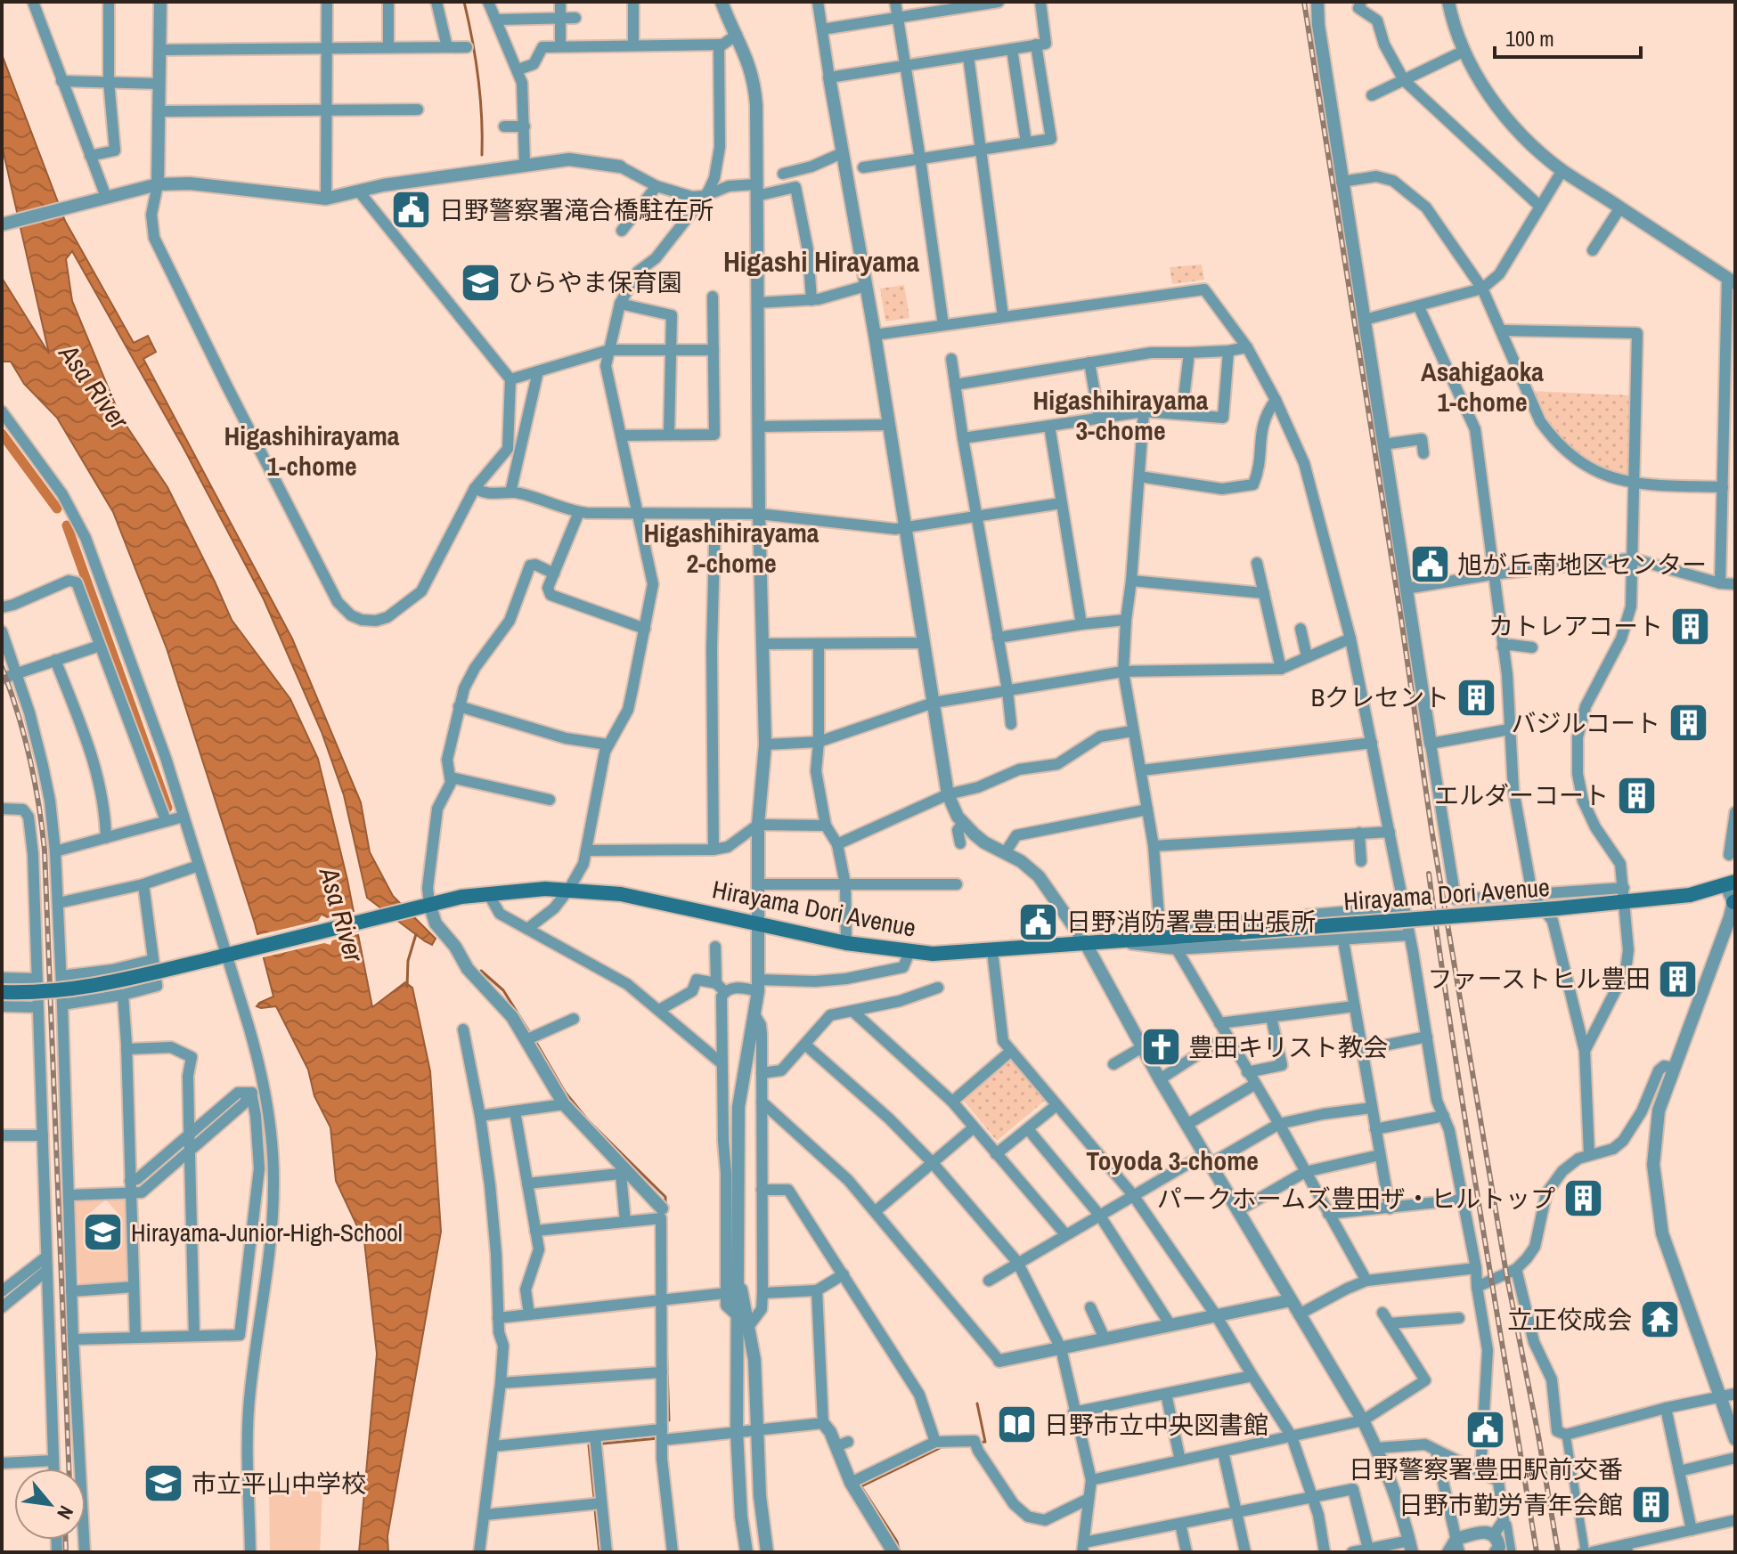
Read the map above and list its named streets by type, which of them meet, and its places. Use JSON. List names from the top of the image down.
{
  "streets": {
    "main road": ["Hirayama Dori Avenue"]
  },
  "districts": [
    "Higashi Hirayama",
    "Asahigaoka 1-chome",
    "Higashihirayama 3-chome",
    "Higashihirayama 1-chome",
    "Higashihirayama 2-chome",
    "Toyoda 3-chome"
  ],
  "water": ["Asa River"],
  "places": {
    "public building": [
      "日野警察署滝合橋駐在所",
      "旭が丘南地区センター",
      "日野消防署豊田出張所",
      "日野警察署豊田駅前交番"
    ],
    "school or university": ["ひらやま保育園", "Hirayama-Junior-High-School", "市立平山中学校"],
    "building": [
      "カトレアコート",
      "Bクレセント",
      "バジルコート",
      "エルダーコート",
      "ファーストヒル豊田",
      "パークホームズ豊田ザ・ヒルトップ",
      "日野市勤労青年会館"
    ],
    "church": ["豊田キリスト教会"],
    "temple": ["立正佼成会"],
    "library": ["日野市立中央図書館"]
  },
  "scale_bar": "100 m",
  "north": "bottom right"
}
